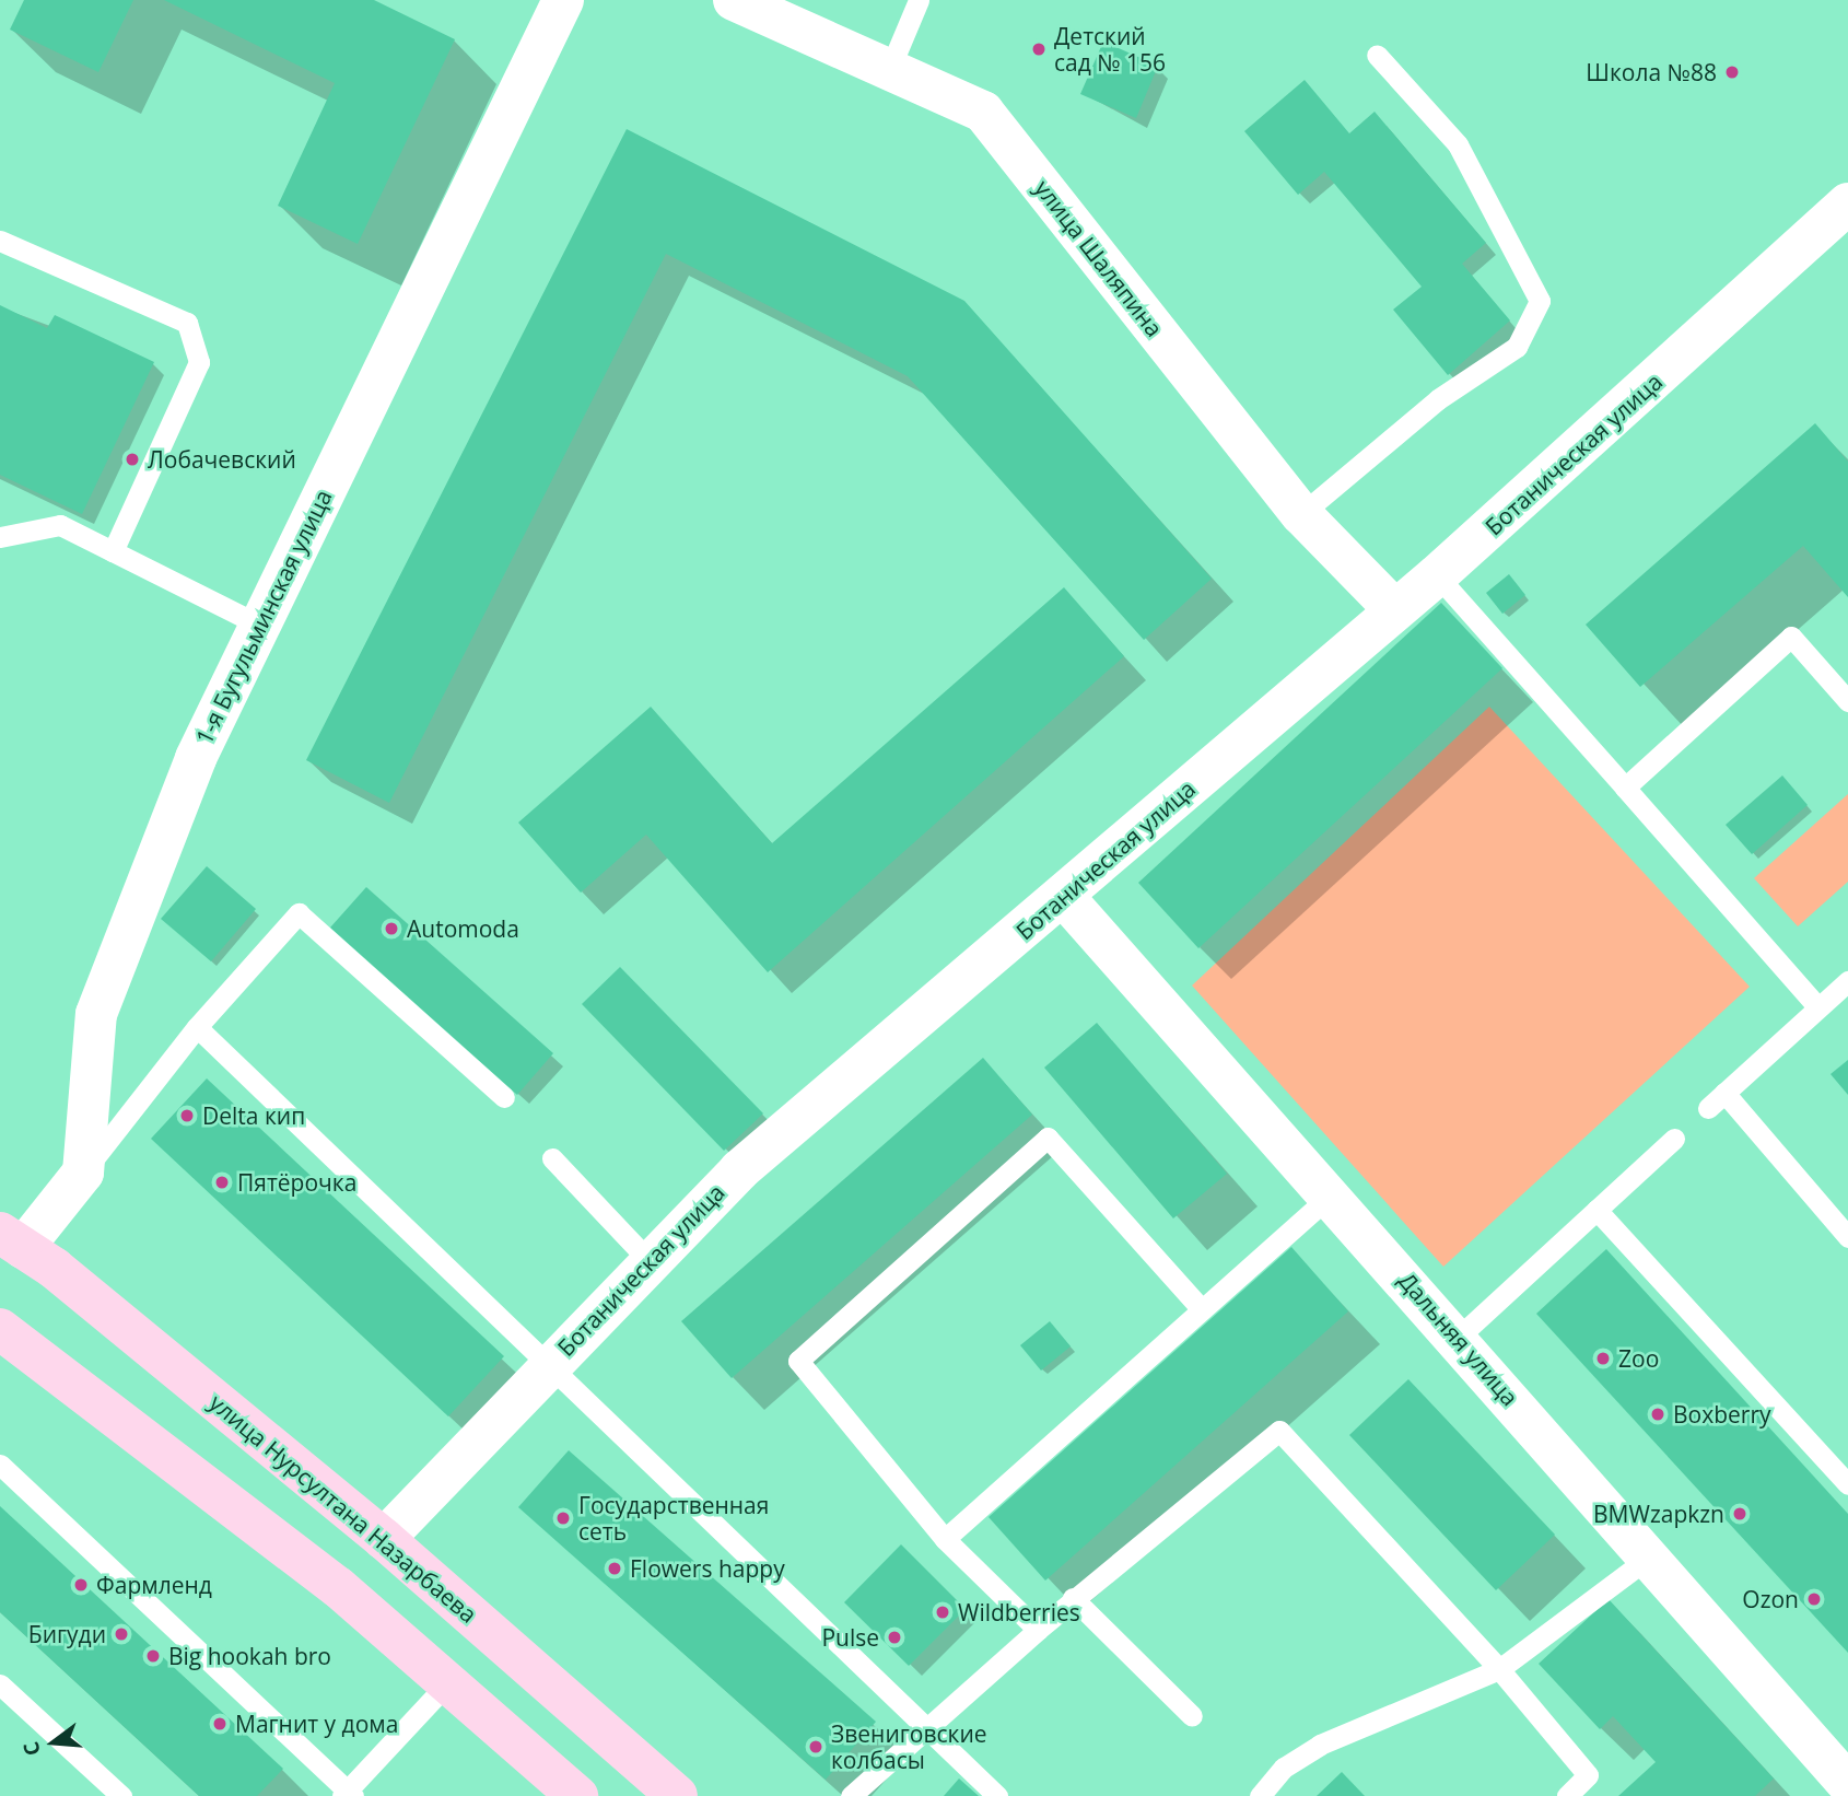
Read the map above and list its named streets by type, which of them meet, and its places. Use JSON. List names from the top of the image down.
{
  "streets": {
    "main road": ["улица Нурсултана Назарбаева"],
    "street": [
      "улица Шаляпина",
      "Ботаническая улица",
      "1-я Бугульминская улица",
      "Дальняя улица"
    ]
  },
  "crossings": [
    ["улица Шаляпина", "Ботаническая улица"],
    ["Ботаническая улица", "Дальняя улица"],
    ["Ботаническая улица", "улица Нурсултана Назарбаева"]
  ],
  "places": [
    "Детский сад № 156",
    "Школа №88",
    "Лобачевский",
    "Automoda",
    "Delta кип",
    "Пятёрочка",
    "Zoo",
    "Boxberry",
    "BMWzapkzn",
    "Государственная сеть",
    "Flowers happy",
    "Фармленд",
    "Ozon",
    "Wildberries",
    "Бигуди",
    "Pulse",
    "Big hookah bro",
    "Магнит у дома",
    "Звениговские колбасы"
  ],
  "north": "left"
}
